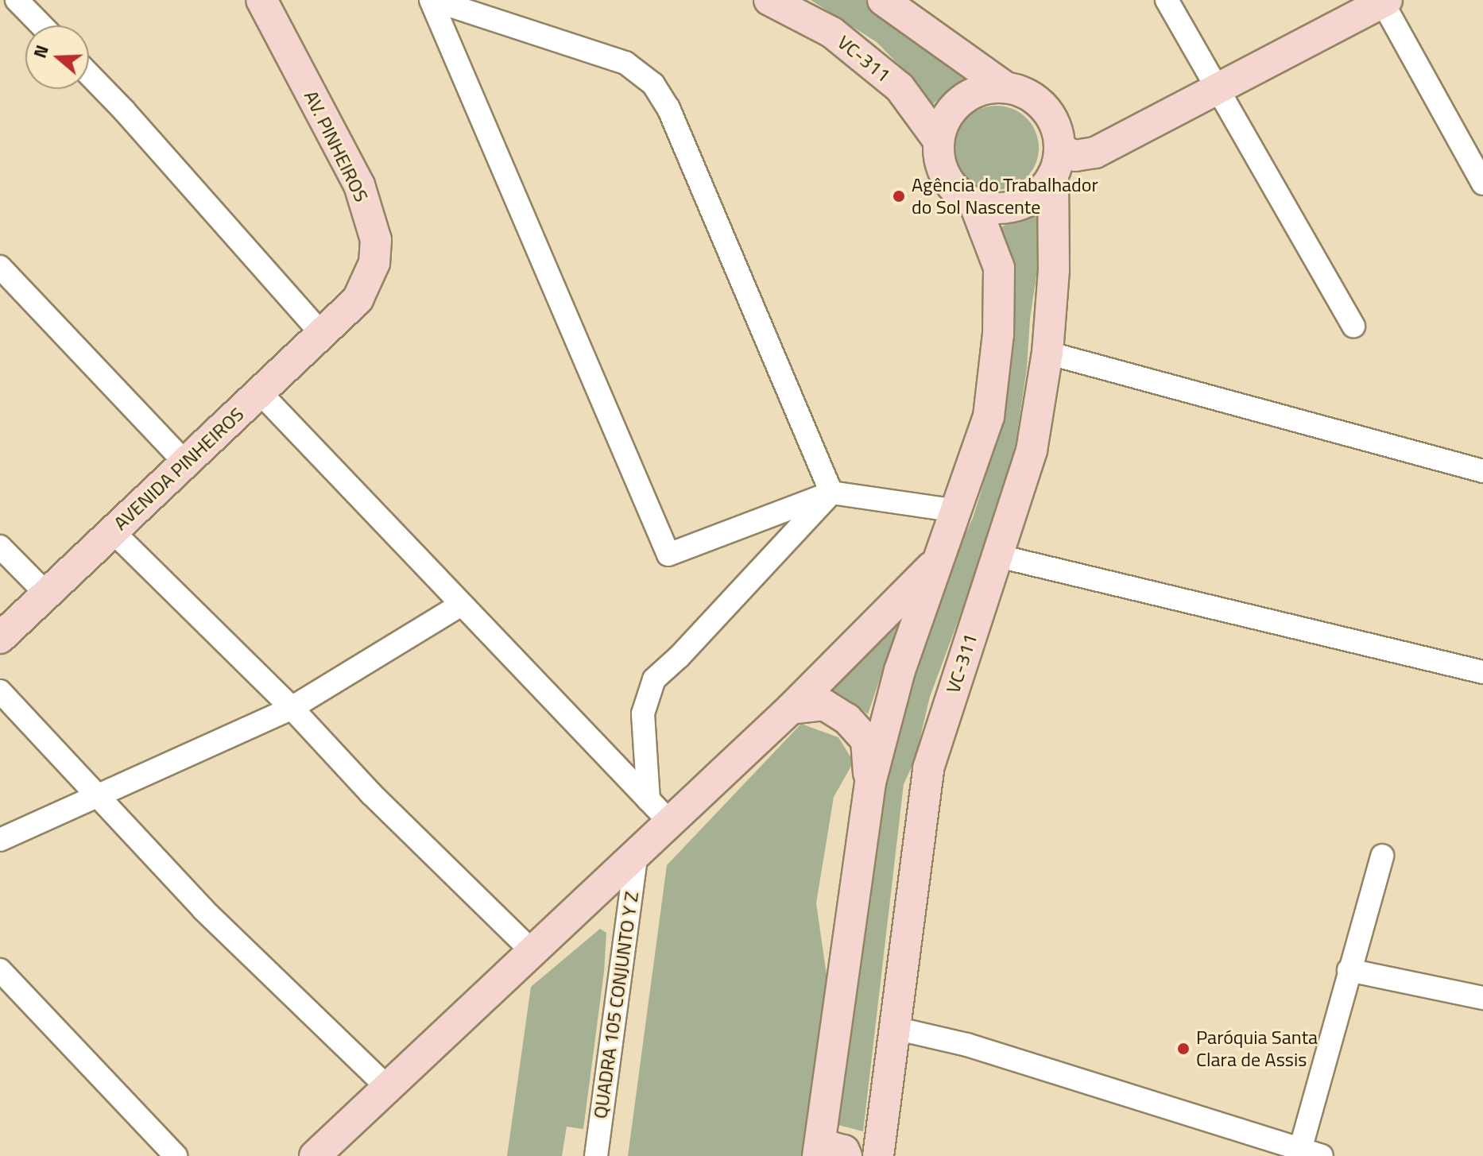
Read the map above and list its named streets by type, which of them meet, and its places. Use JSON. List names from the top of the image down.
{
  "streets": {
    "main road": ["VC-311", "AV. PINHEIROS", "AVENIDA PINHEIROS"],
    "street": ["QUADRA 105 CONJUNTO Y Z"]
  },
  "crossings": [
    ["AV. PINHEIROS", "AVENIDA PINHEIROS"]
  ],
  "places": ["Agência do Trabalhador do Sol Nascente", "Paróquia Santa Clara de Assis"],
  "north": "left"
}
